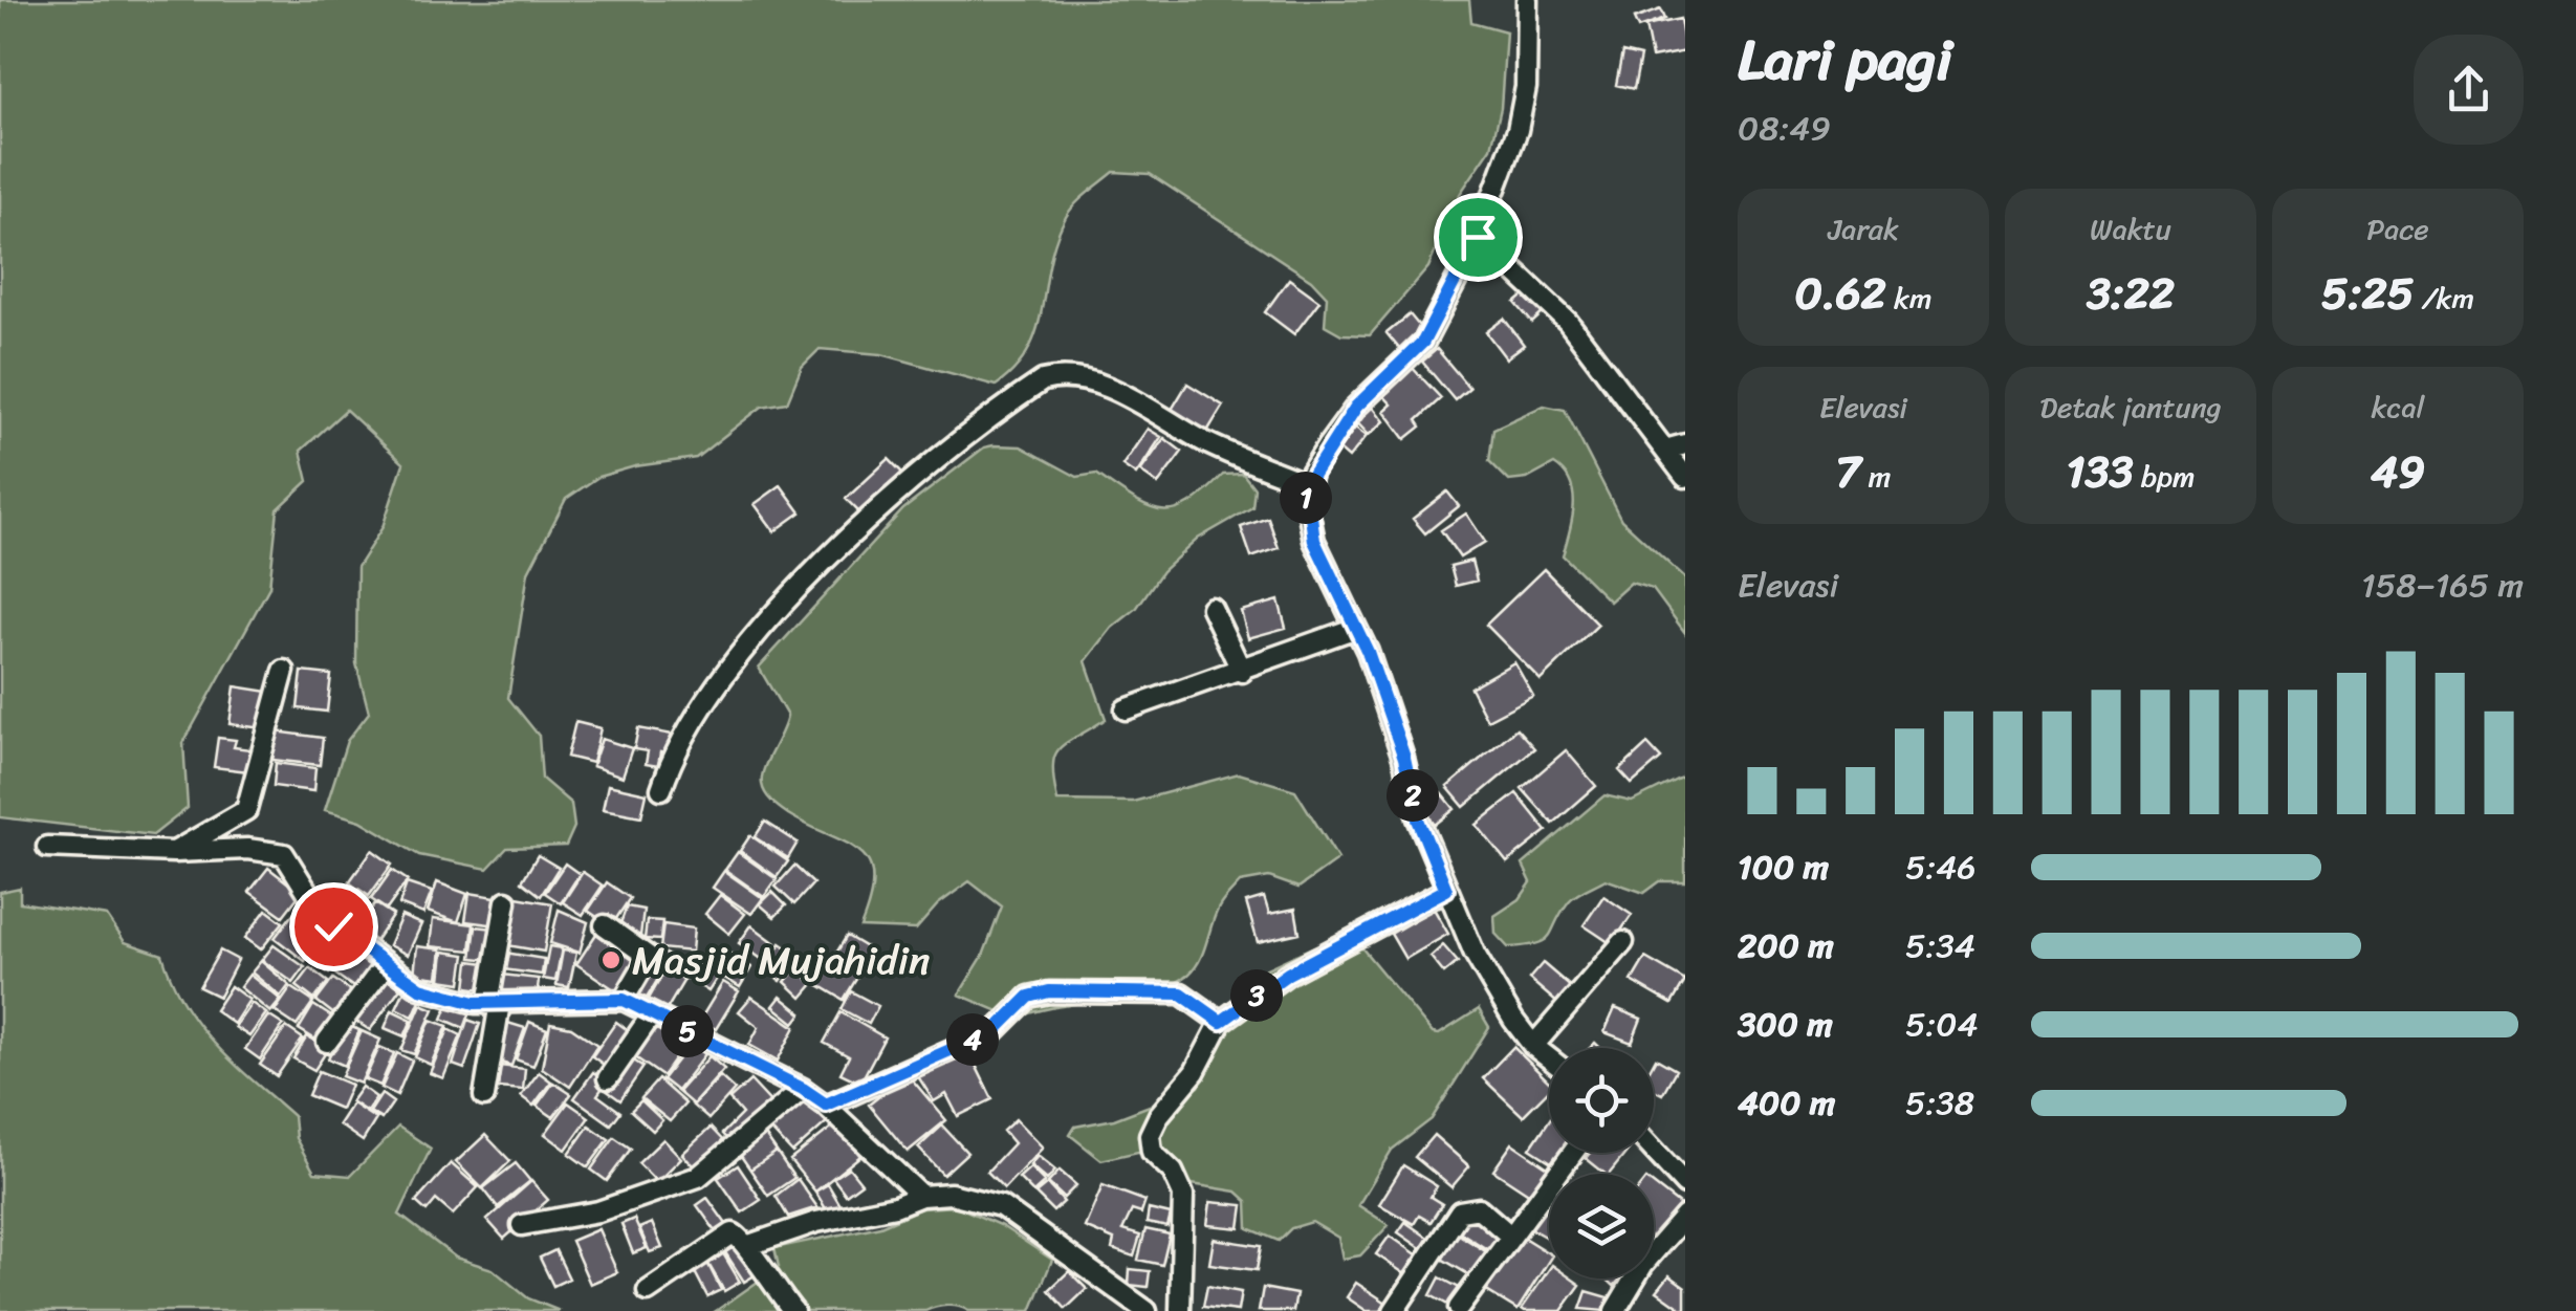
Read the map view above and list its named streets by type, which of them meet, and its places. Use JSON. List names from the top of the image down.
{
  "places": ["Masjid Mujahidin"],
  "page": {
    "heading": ["Lari pagi", "08:49"],
    "stats": [
      ["Jarak", "0.62 km"],
      ["Waktu", "3:22"],
      ["Pace", "5:25 /km"],
      ["Elevasi", "7 m"],
      ["Detak jantung", "133 bpm"],
      ["kcal", "49"]
    ],
    "pins": [
      "1",
      "2",
      "3",
      "5",
      "4"
    ],
    "chart": ["Elevasi", "158–165 m"],
    "list": [
      {
        "name": "100 m",
        "note": "5:46"
      },
      {
        "name": "200 m",
        "note": "5:34"
      },
      {
        "name": "300 m",
        "note": "5:04"
      },
      {
        "name": "400 m",
        "note": "5:38"
      }
    ]
  }
}
